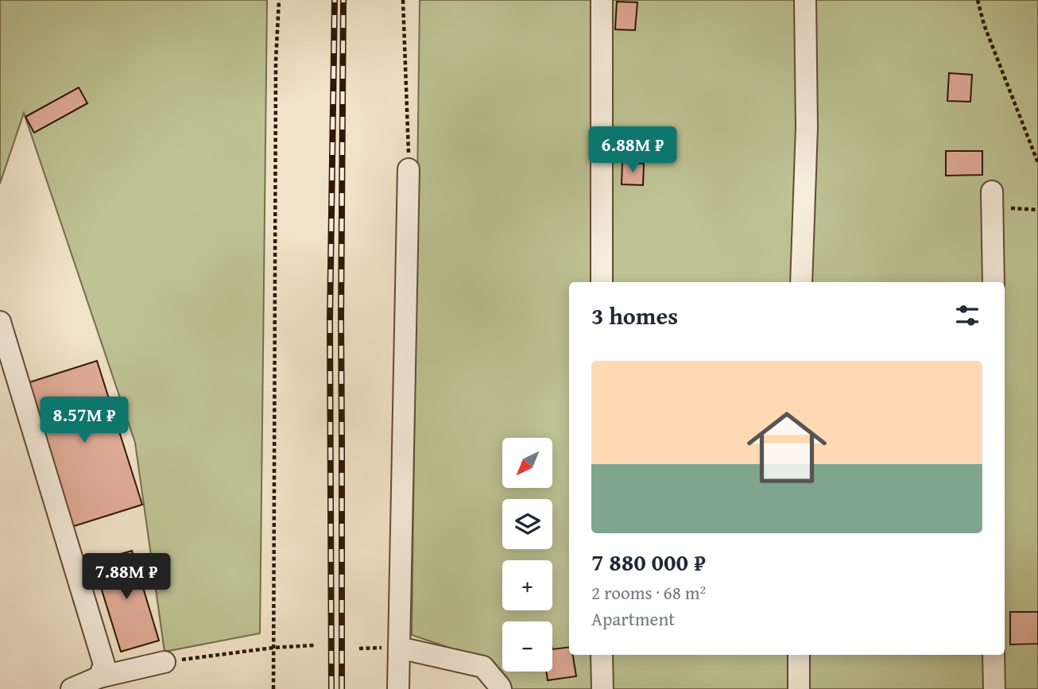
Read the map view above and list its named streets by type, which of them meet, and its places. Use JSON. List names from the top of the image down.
{
  "north": "bottom left",
  "page": {
    "price": ["6.88M ₽", "8.57M ₽", "7.88M ₽"],
    "heading": "3 homes",
    "list": [
      {
        "name": "7 880 000 ₽",
        "note": "2 rooms · 68 m² · Apartment"
      }
    ],
    "map_buttons": ["+", "−"]
  }
}
